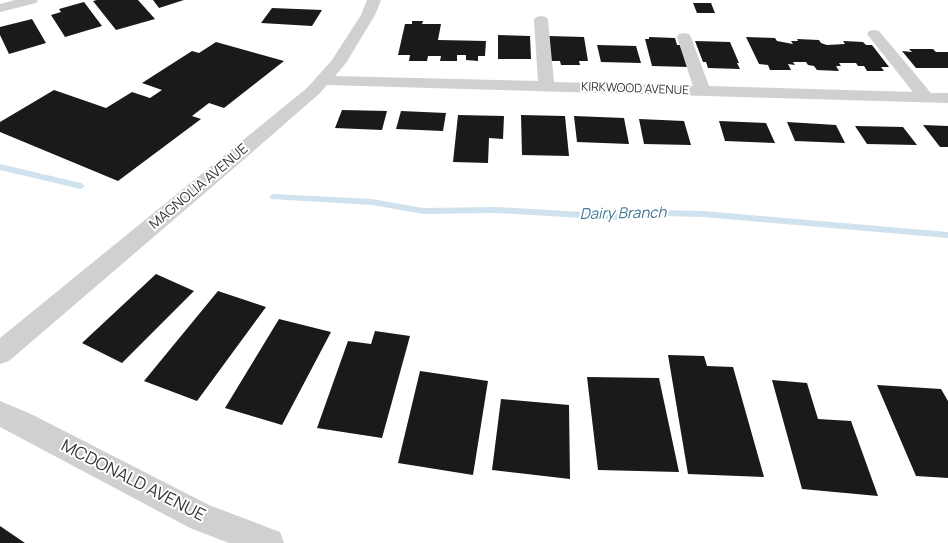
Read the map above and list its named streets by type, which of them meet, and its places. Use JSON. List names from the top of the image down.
{
  "streets": {
    "street": ["KIRKWOOD AVENUE", "MAGNOLIA AVENUE", "MCDONALD AVENUE"]
  },
  "crossings": [
    ["KIRKWOOD AVENUE", "MAGNOLIA AVENUE"]
  ],
  "water": ["Dairy Branch"]
}
